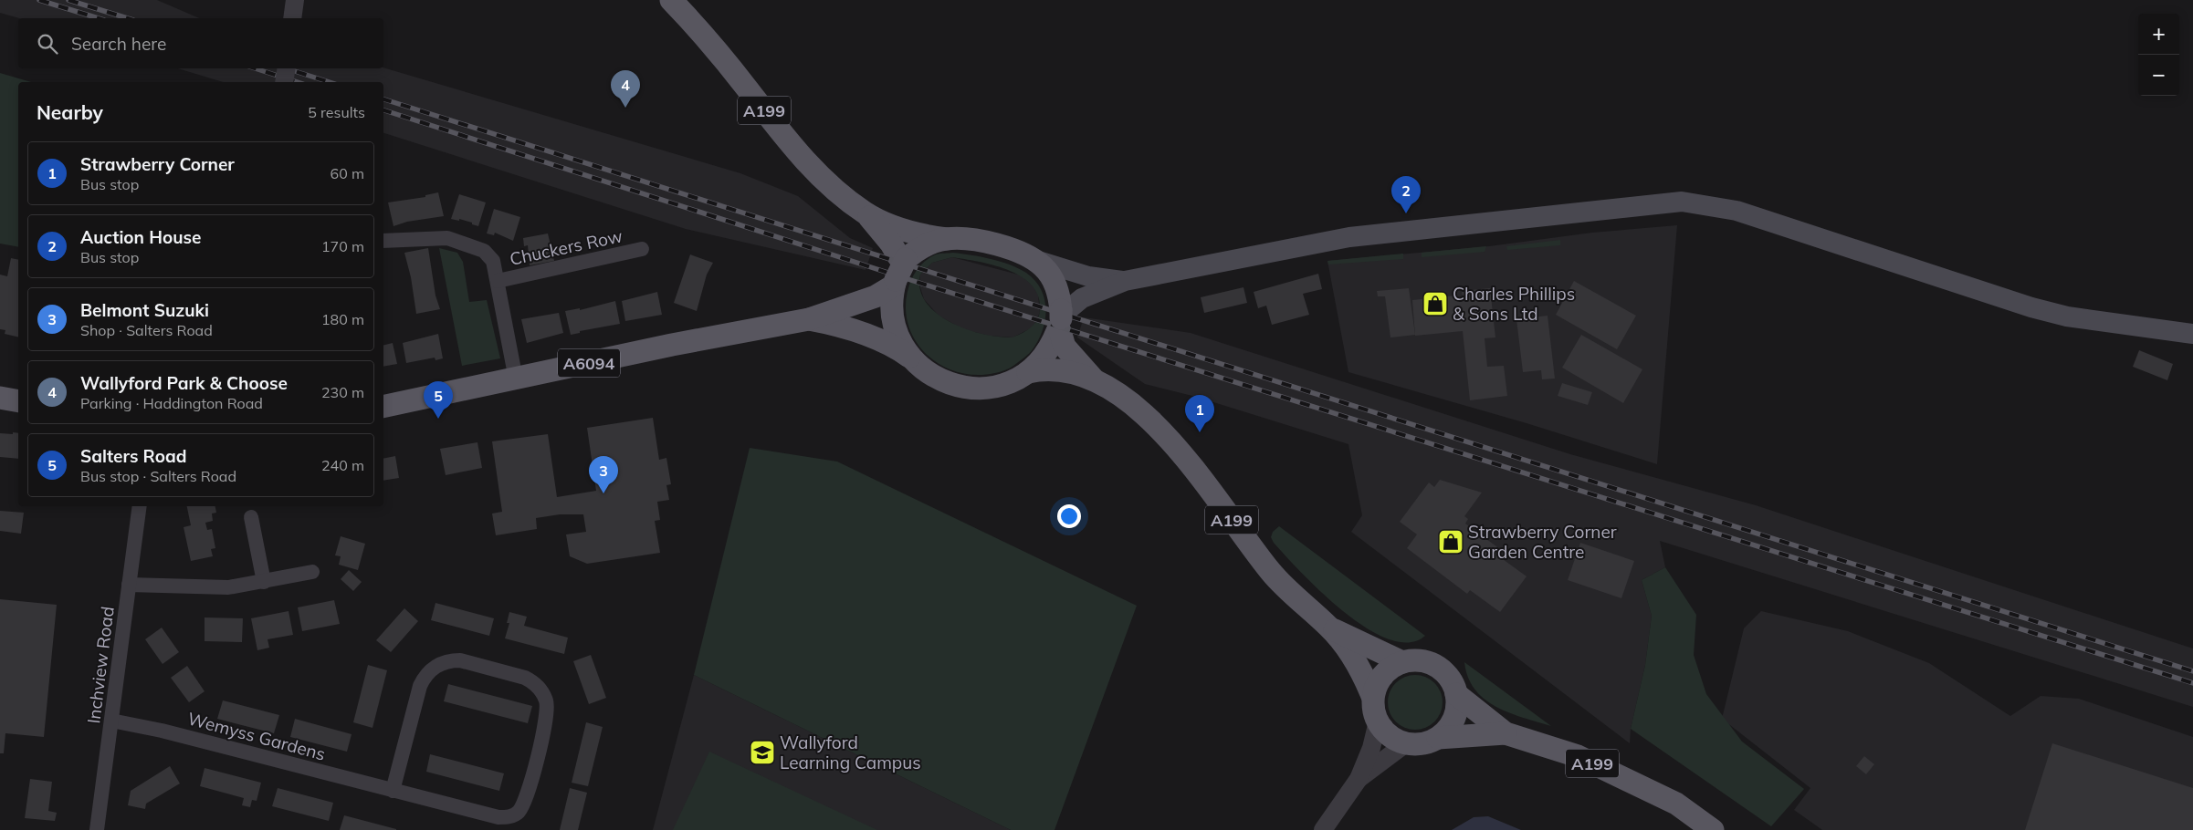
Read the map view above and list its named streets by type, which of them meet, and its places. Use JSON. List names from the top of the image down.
{
  "streets": {
    "main road": ["A199", "A6094"],
    "street": ["Chuckers Row", "Inchview Road", "Wemyss Gardens"]
  },
  "crossings": [
    ["A199", "A6094"],
    ["Chuckers Row", "A6094"],
    ["Inchview Road", "Wemyss Gardens"]
  ],
  "places": {
    "shop": ["Charles Phillips & Sons Ltd", "Strawberry Corner Garden Centre"],
    "school or university": ["Wallyford Learning Campus"]
  },
  "page": {
    "map_buttons": ["+", "−"],
    "search": "Search here",
    "pins": [
      "4",
      "2",
      "5",
      "1",
      "3"
    ],
    "heading": ["Nearby", "5 results"],
    "list": [
      {
        "mark": "1",
        "name": "Strawberry Corner",
        "note": "Bus stop",
        "value": "60 m"
      },
      {
        "mark": "2",
        "name": "Auction House",
        "note": "Bus stop",
        "value": "170 m"
      },
      {
        "mark": "3",
        "name": "Belmont Suzuki",
        "note": "Shop · Salters Road",
        "value": "180 m"
      },
      {
        "mark": "4",
        "name": "Wallyford Park & Choose",
        "note": "Parking · Haddington Road",
        "value": "230 m"
      },
      {
        "mark": "5",
        "name": "Salters Road",
        "note": "Bus stop · Salters Road",
        "value": "240 m"
      }
    ]
  }
}
